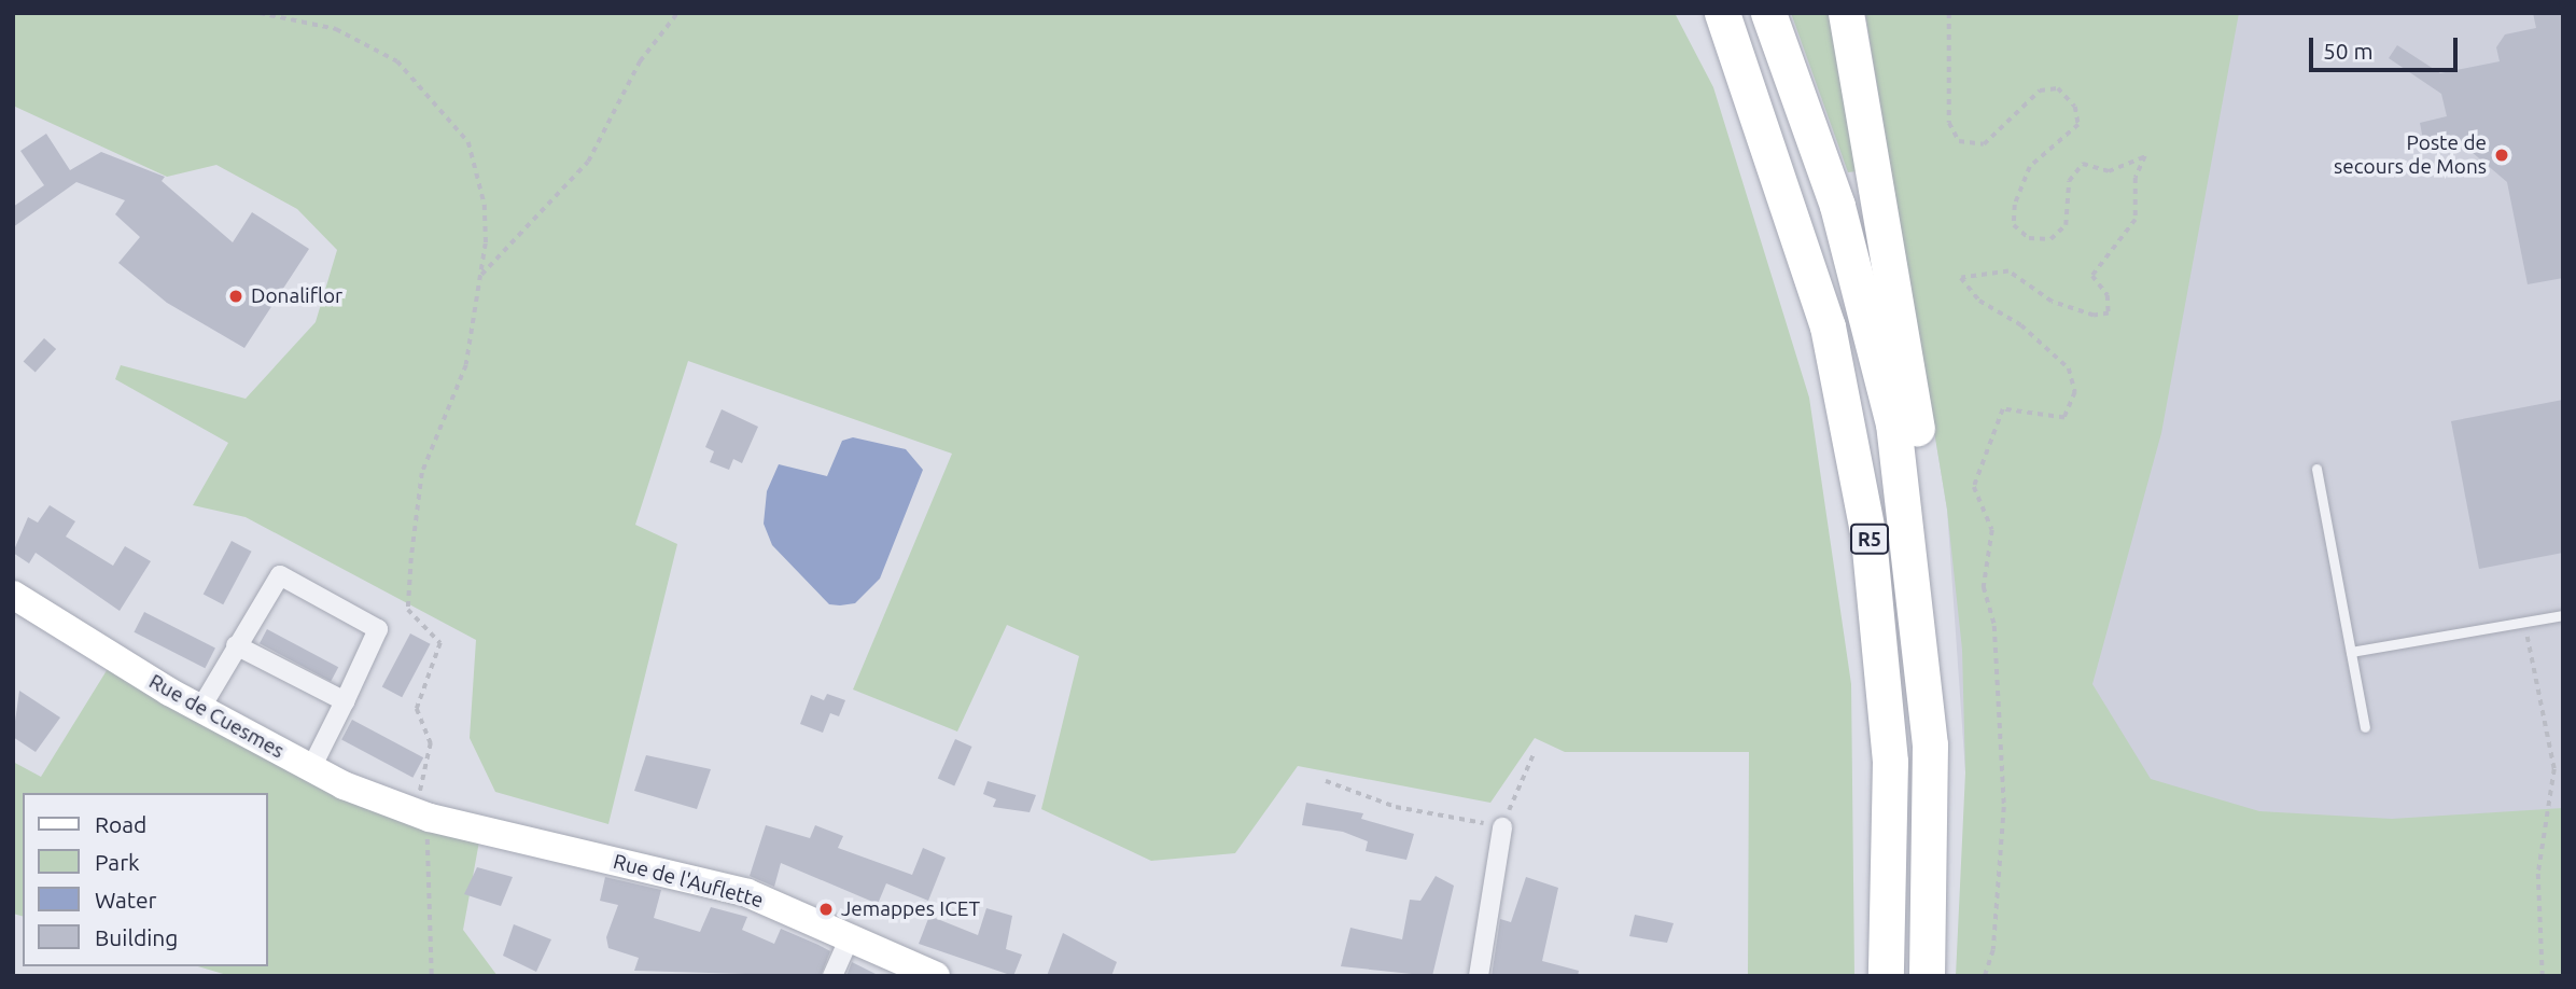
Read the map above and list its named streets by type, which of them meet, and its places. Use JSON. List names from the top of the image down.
{
  "streets": {
    "highway": ["R5"],
    "street": ["Rue de Cuesmes", "Rue de l'Auflette"]
  },
  "crossings": [
    ["Rue de Cuesmes", "Rue de l'Auflette"]
  ],
  "places": ["Poste de secours de Mons", "Donaliflor", "Jemappes ICET"],
  "legend": [
    "Road",
    "Park",
    "Water",
    "Building"
  ],
  "scale_bar": "50 m"
}
